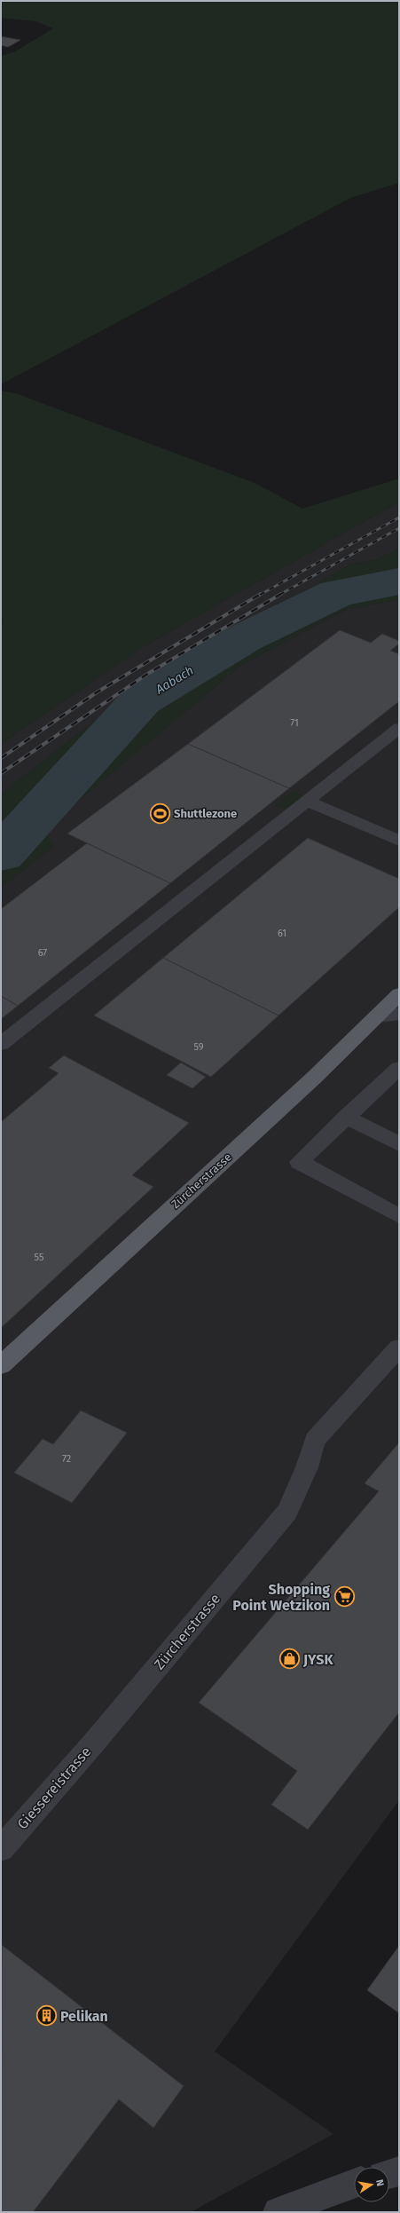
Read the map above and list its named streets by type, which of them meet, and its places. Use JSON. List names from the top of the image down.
{
  "streets": {
    "main road": ["Zürcherstrasse"],
    "street": ["Giessereistrasse"]
  },
  "crossings": [
    ["Zürcherstrasse", "Giessereistrasse"]
  ],
  "water": ["Aabach"],
  "places": {
    "sports": ["Shuttlezone"],
    "supermarket": ["Shopping Point Wetzikon"],
    "shop": ["JYSK"],
    "building": ["Pelikan"]
  },
  "house_numbers": [
    "71",
    "61",
    "67",
    "59",
    "55",
    "72"
  ],
  "north": "right"
}
